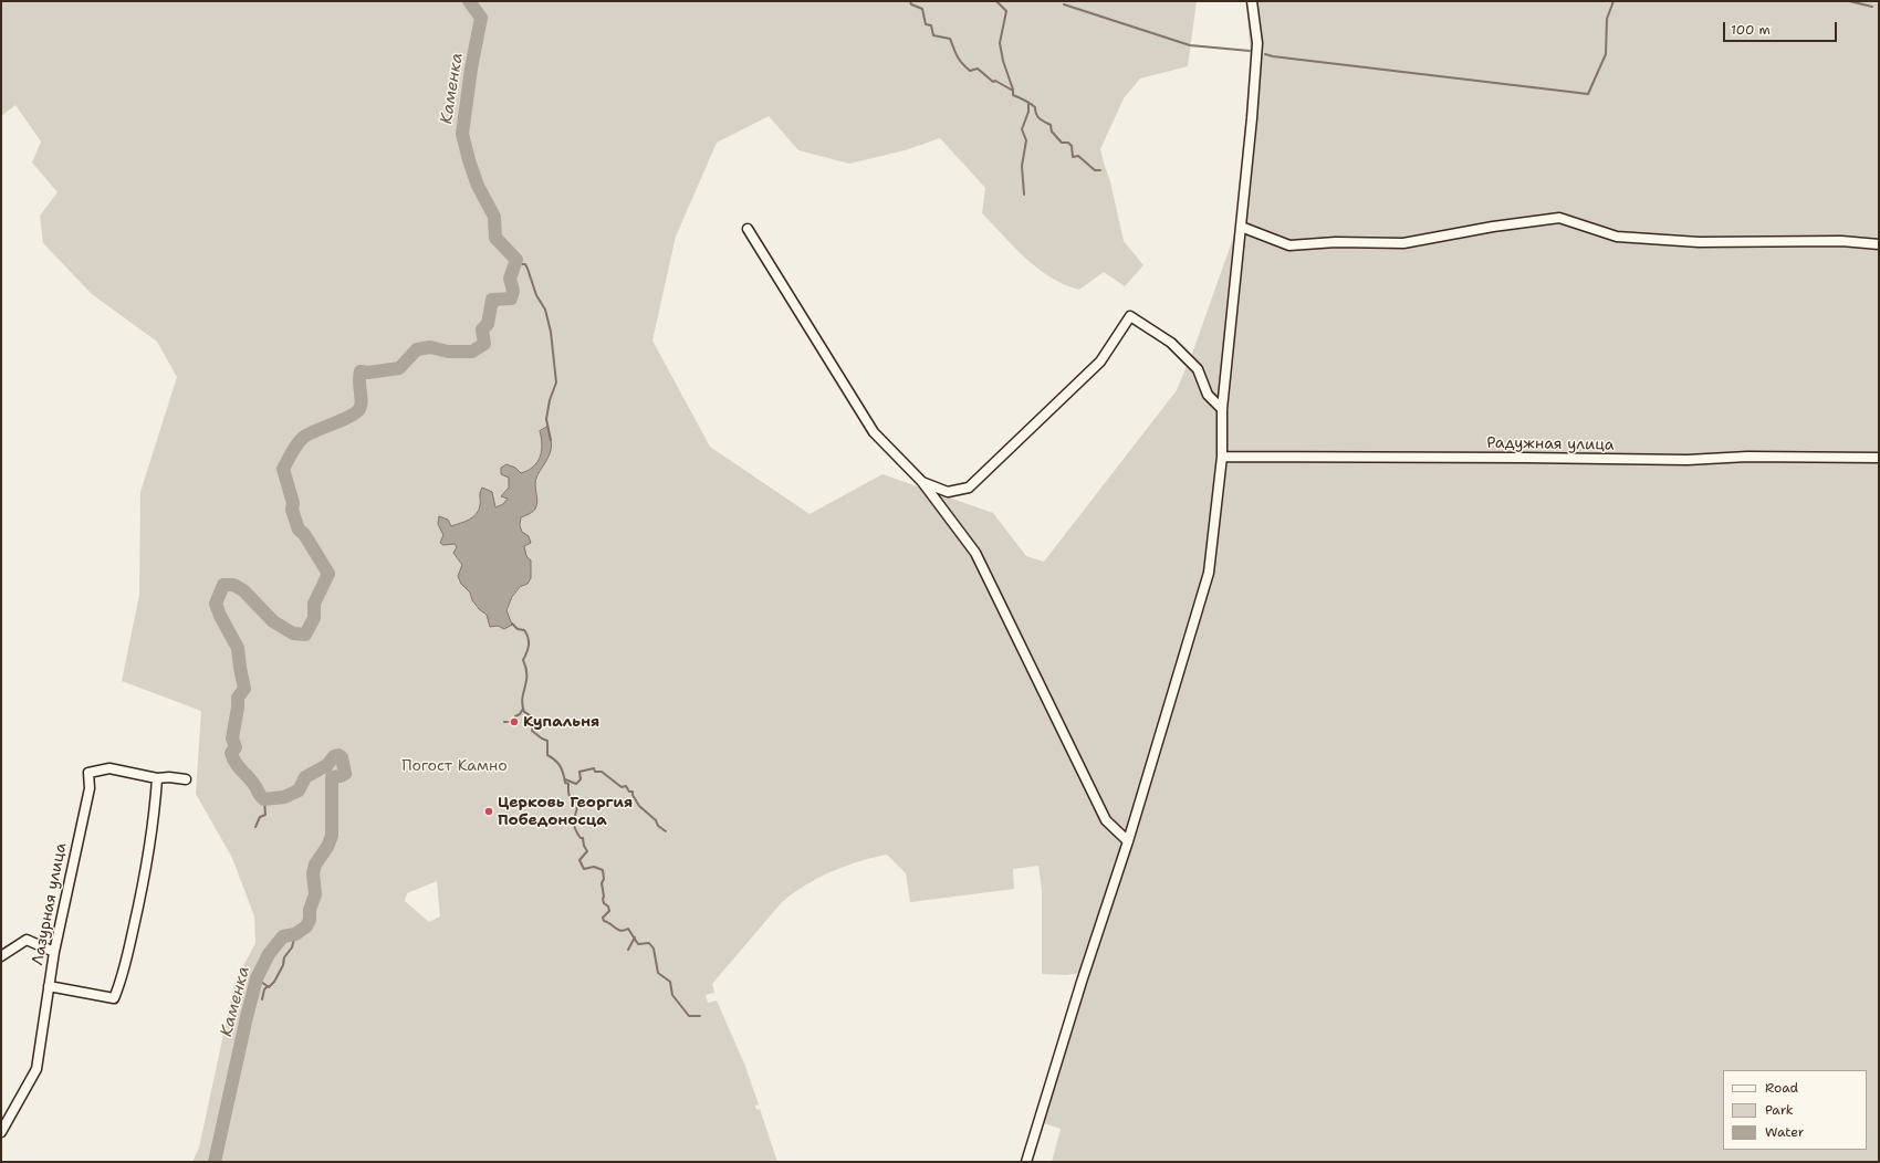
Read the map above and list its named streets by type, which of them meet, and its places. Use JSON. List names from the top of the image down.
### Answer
{
  "streets": {
    "street": ["Радужная улица", "Лазурная улица"]
  },
  "water": ["Каменка"],
  "parks": ["Погост Камно"],
  "places": ["Купальня", "Церковь Георгия Победоносца"],
  "legend": ["Road", "Park", "Water"],
  "scale_bar": "100 m"
}
